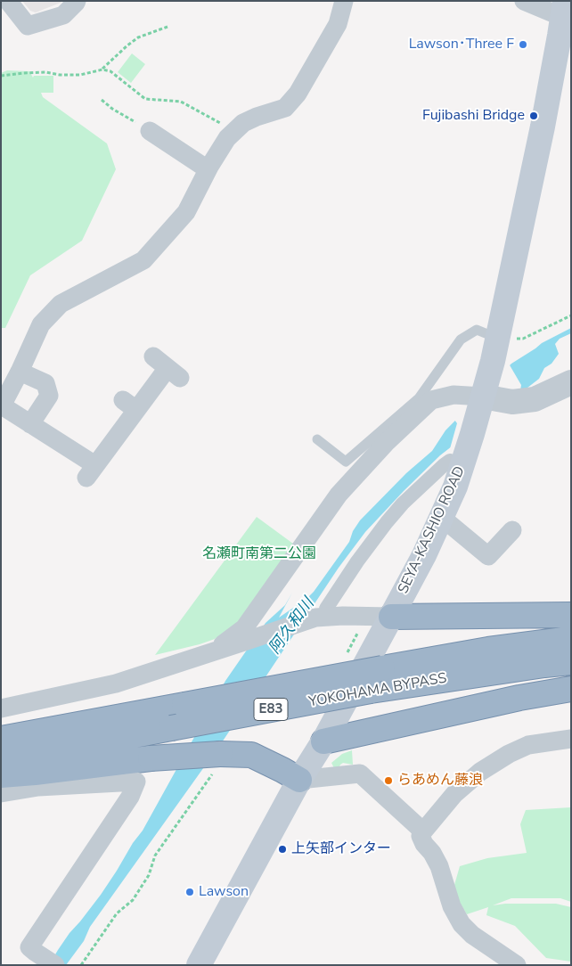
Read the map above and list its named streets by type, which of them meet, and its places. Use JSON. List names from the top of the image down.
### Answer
{
  "streets": {
    "highway": ["YOKOHAMA BYPASS", "E83"],
    "main road": ["SEYA-KASHIO ROAD"]
  },
  "water": ["阿久和川"],
  "parks": ["名瀬町南第二公園"],
  "places": [
    "Lawson･Three F",
    "Fujibashi Bridge",
    "らあめん藤浪",
    "上矢部インター",
    "Lawson"
  ]
}
